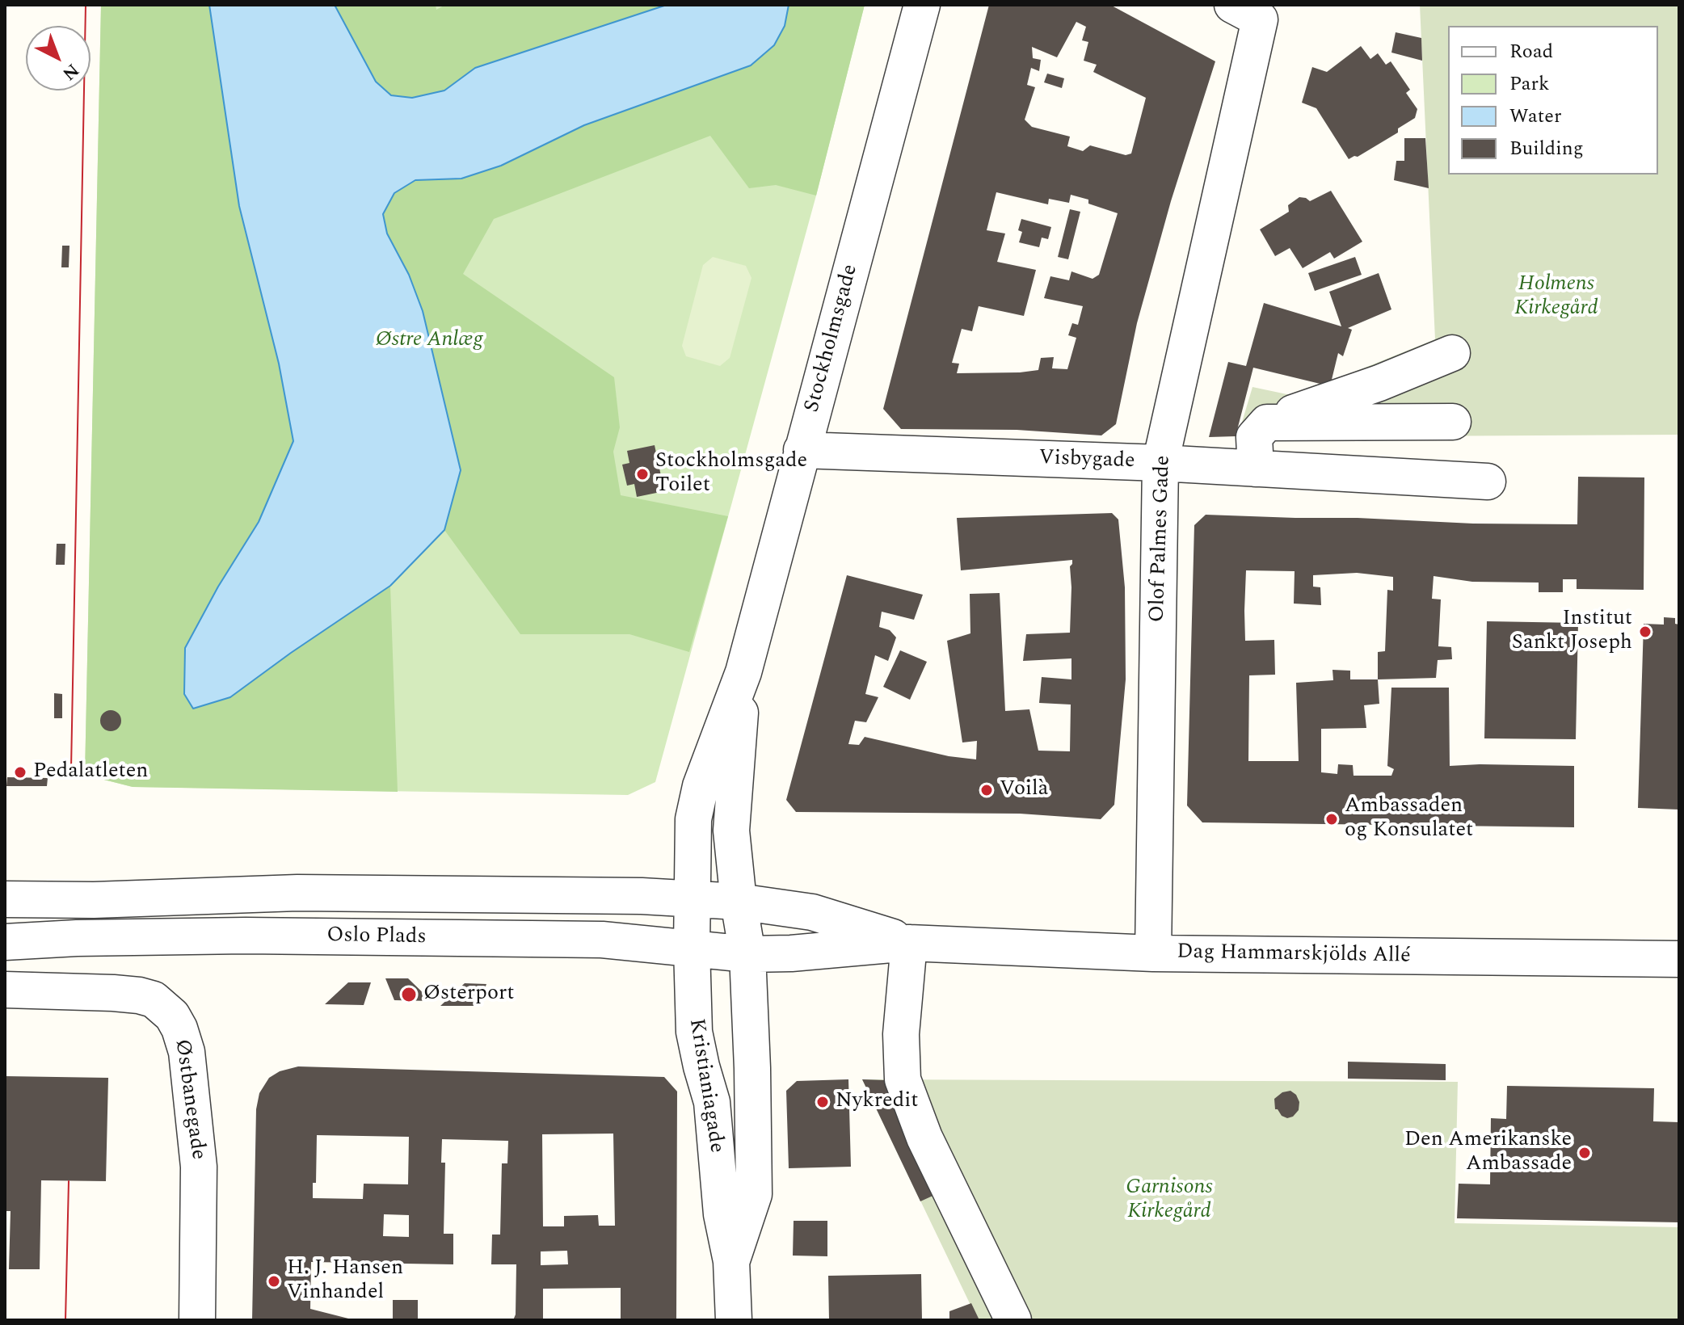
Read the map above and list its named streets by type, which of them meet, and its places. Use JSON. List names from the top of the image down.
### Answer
{
  "streets": {
    "street": [
      "Stockholmsgade",
      "Visbygade",
      "Olof Palmes Gade",
      "Oslo Plads",
      "Dag Hammarskjölds Allé",
      "Kristianiagade",
      "Østbanegade"
    ]
  },
  "crossings": [
    ["Stockholmsgade", "Visbygade"],
    ["Stockholmsgade", "Oslo Plads"],
    ["Stockholmsgade", "Dag Hammarskjölds Allé"],
    ["Stockholmsgade", "Kristianiagade"],
    ["Visbygade", "Olof Palmes Gade"],
    ["Olof Palmes Gade", "Dag Hammarskjölds Allé"],
    ["Oslo Plads", "Dag Hammarskjölds Allé"],
    ["Oslo Plads", "Kristianiagade"],
    ["Dag Hammarskjölds Allé", "Kristianiagade"]
  ],
  "parks": ["Holmens Kirkegård", "Østre Anlæg", "Garnisons Kirkegård"],
  "places": [
    "Stockholmsgade Toilet",
    "Institut Sankt Joseph",
    "Pedalatleten",
    "Voilà",
    "Ambassaden og Konsulatet",
    "Østerport",
    "Nykredit",
    "Den Amerikanske Ambassade",
    "H. J. Hansen Vinhandel"
  ],
  "legend": [
    "Road",
    "Park",
    "Water",
    "Building"
  ],
  "north": "bottom right"
}
